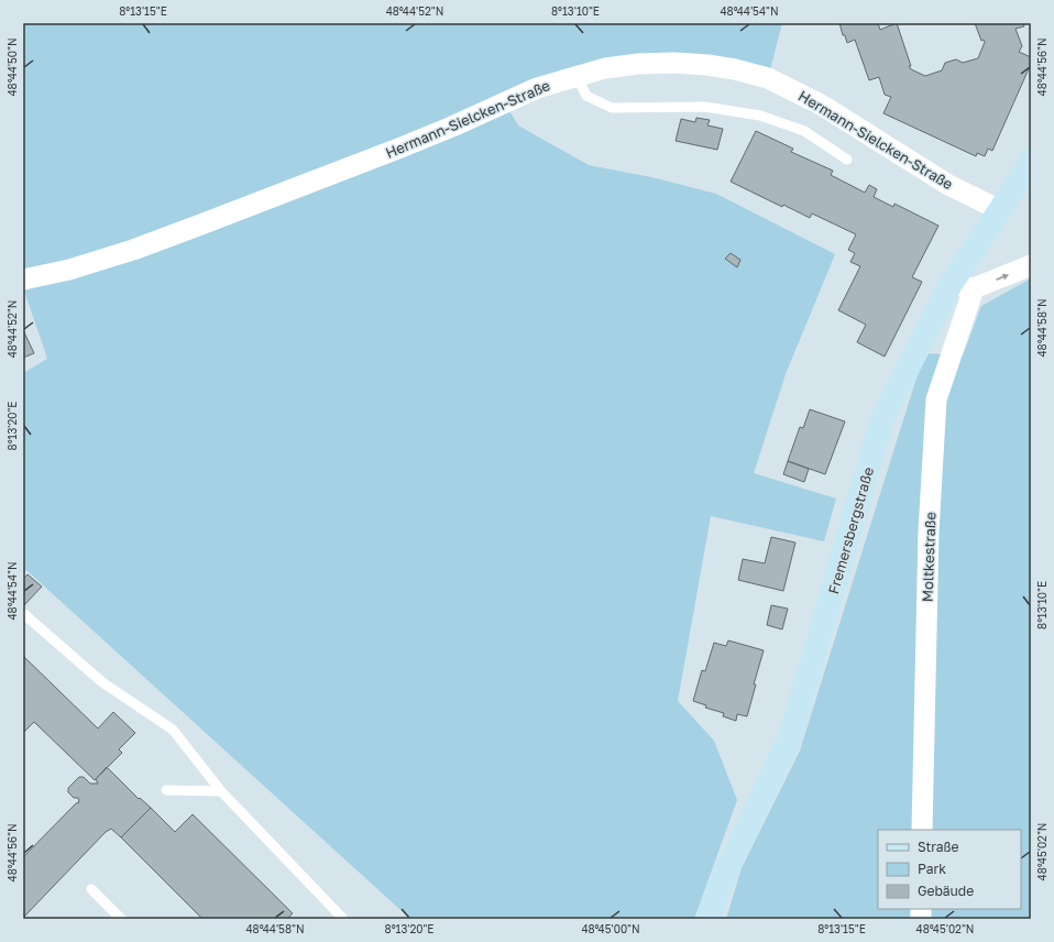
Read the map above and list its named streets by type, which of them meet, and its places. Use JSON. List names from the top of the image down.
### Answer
{
  "streets": {
    "main road": ["Fremersbergstraße"],
    "street": ["Hermann-Sielcken-Straße", "Moltkestraße"]
  },
  "crossings": [
    ["Hermann-Sielcken-Straße", "Fremersbergstraße"]
  ],
  "legend": ["Straße", "Park", "Gebäude"],
  "coordinates": [
    "8°13'15\"E",
    "48°44'52\"N",
    "8°13'10\"E",
    "48°44'54\"N",
    "48°44'56\"N",
    "48°44'50\"N",
    "48°44'58\"N",
    "8°13'20\"E",
    "48°45'02\"N",
    "48°45'00\"N"
  ]
}
